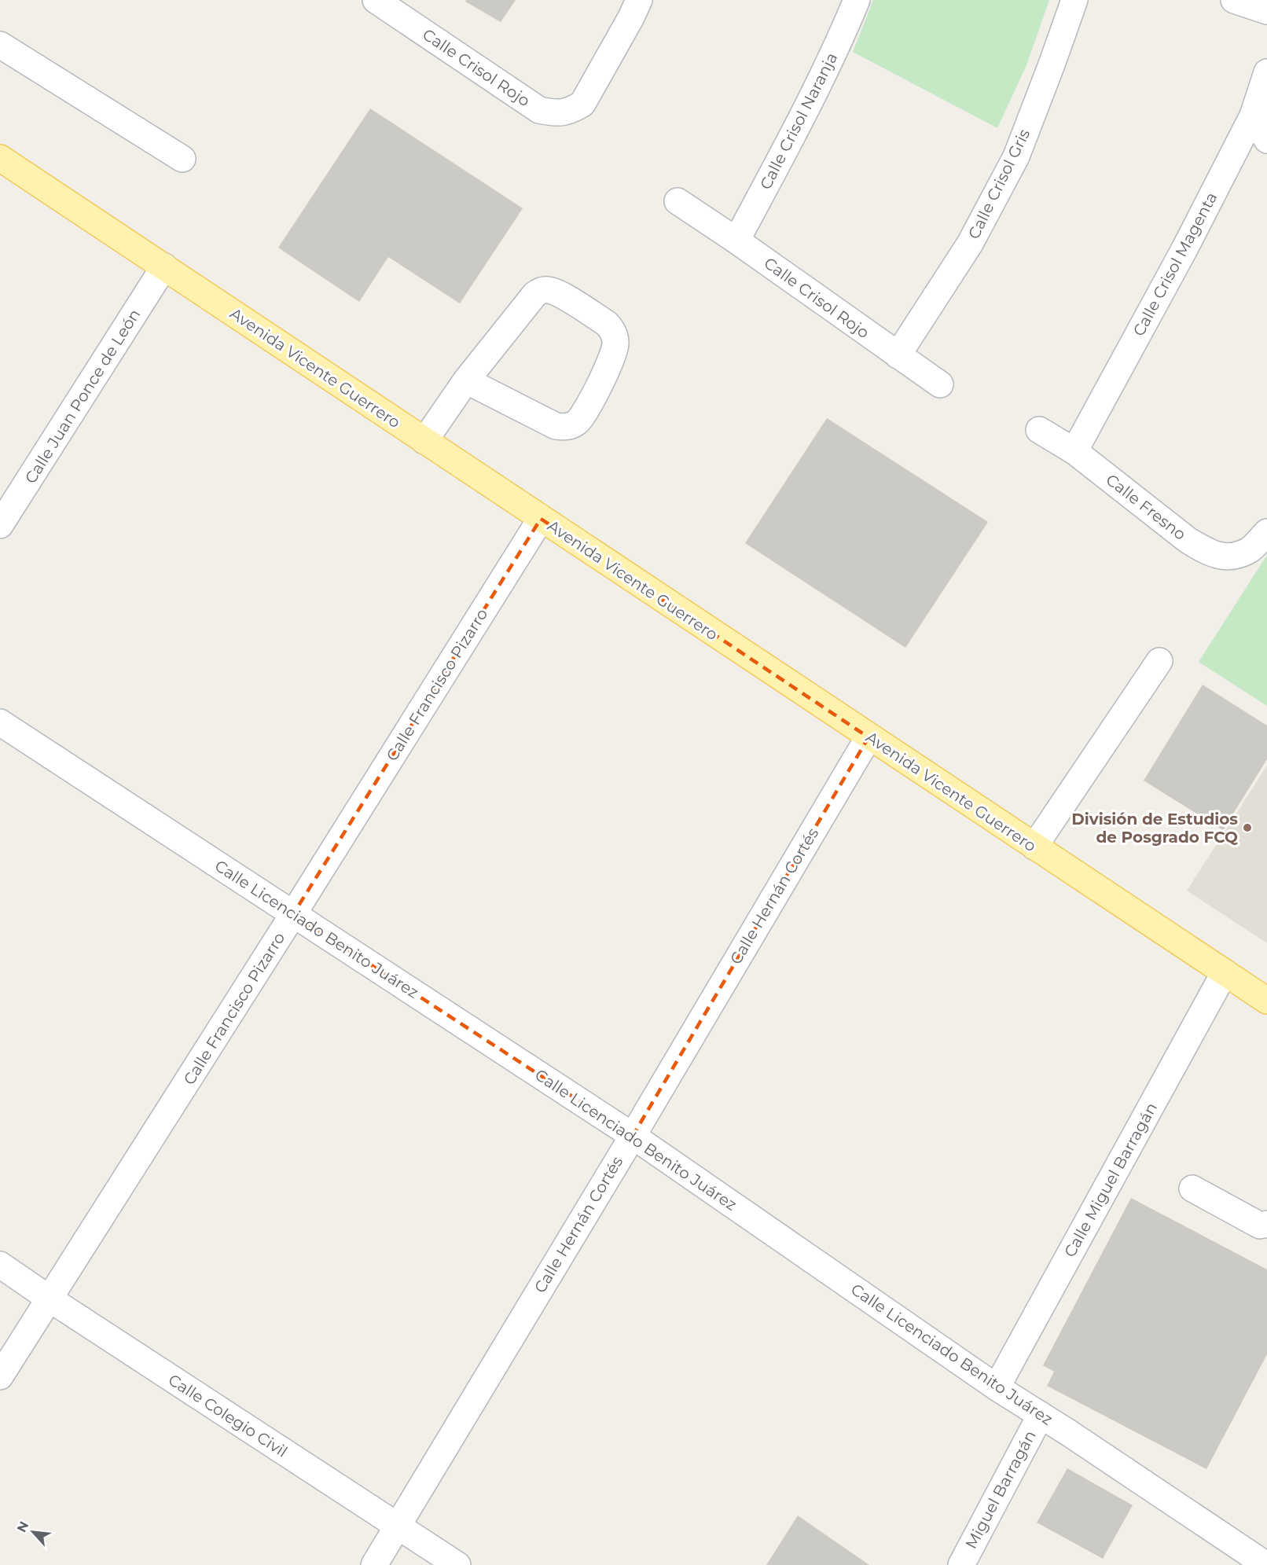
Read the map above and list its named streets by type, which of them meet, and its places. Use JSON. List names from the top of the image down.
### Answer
{
  "streets": {
    "main road": ["Avenida Vicente Guerrero"],
    "street": [
      "Calle Crisol Rojo",
      "Calle Crisol Naranja",
      "Calle Crisol Gris",
      "Calle Crisol Magenta",
      "Calle Juan Ponce de León",
      "Calle Fresno",
      "Calle Francisco Pizarro",
      "Calle Hernán Cortés",
      "Calle Licenciado Benito Juárez",
      "Calle Miguel Barragán",
      "Calle Colegio Civil",
      "Miguel Barragán"
    ]
  },
  "crossings": [
    ["Calle Crisol Rojo", "Calle Crisol Naranja"],
    ["Calle Crisol Rojo", "Calle Crisol Gris"],
    ["Calle Crisol Magenta", "Calle Fresno"],
    ["Avenida Vicente Guerrero", "Calle Juan Ponce de León"],
    ["Avenida Vicente Guerrero", "Calle Francisco Pizarro"],
    ["Avenida Vicente Guerrero", "Calle Hernán Cortés"],
    ["Avenida Vicente Guerrero", "Calle Miguel Barragán"],
    ["Calle Francisco Pizarro", "Calle Licenciado Benito Juárez"],
    ["Calle Francisco Pizarro", "Calle Colegio Civil"],
    ["Calle Hernán Cortés", "Calle Licenciado Benito Juárez"],
    ["Calle Hernán Cortés", "Calle Colegio Civil"],
    ["Calle Licenciado Benito Juárez", "Calle Miguel Barragán"],
    ["Calle Licenciado Benito Juárez", "Miguel Barragán"]
  ],
  "places": ["División de Estudios de Posgrado FCQ"],
  "north": "top left"
}
